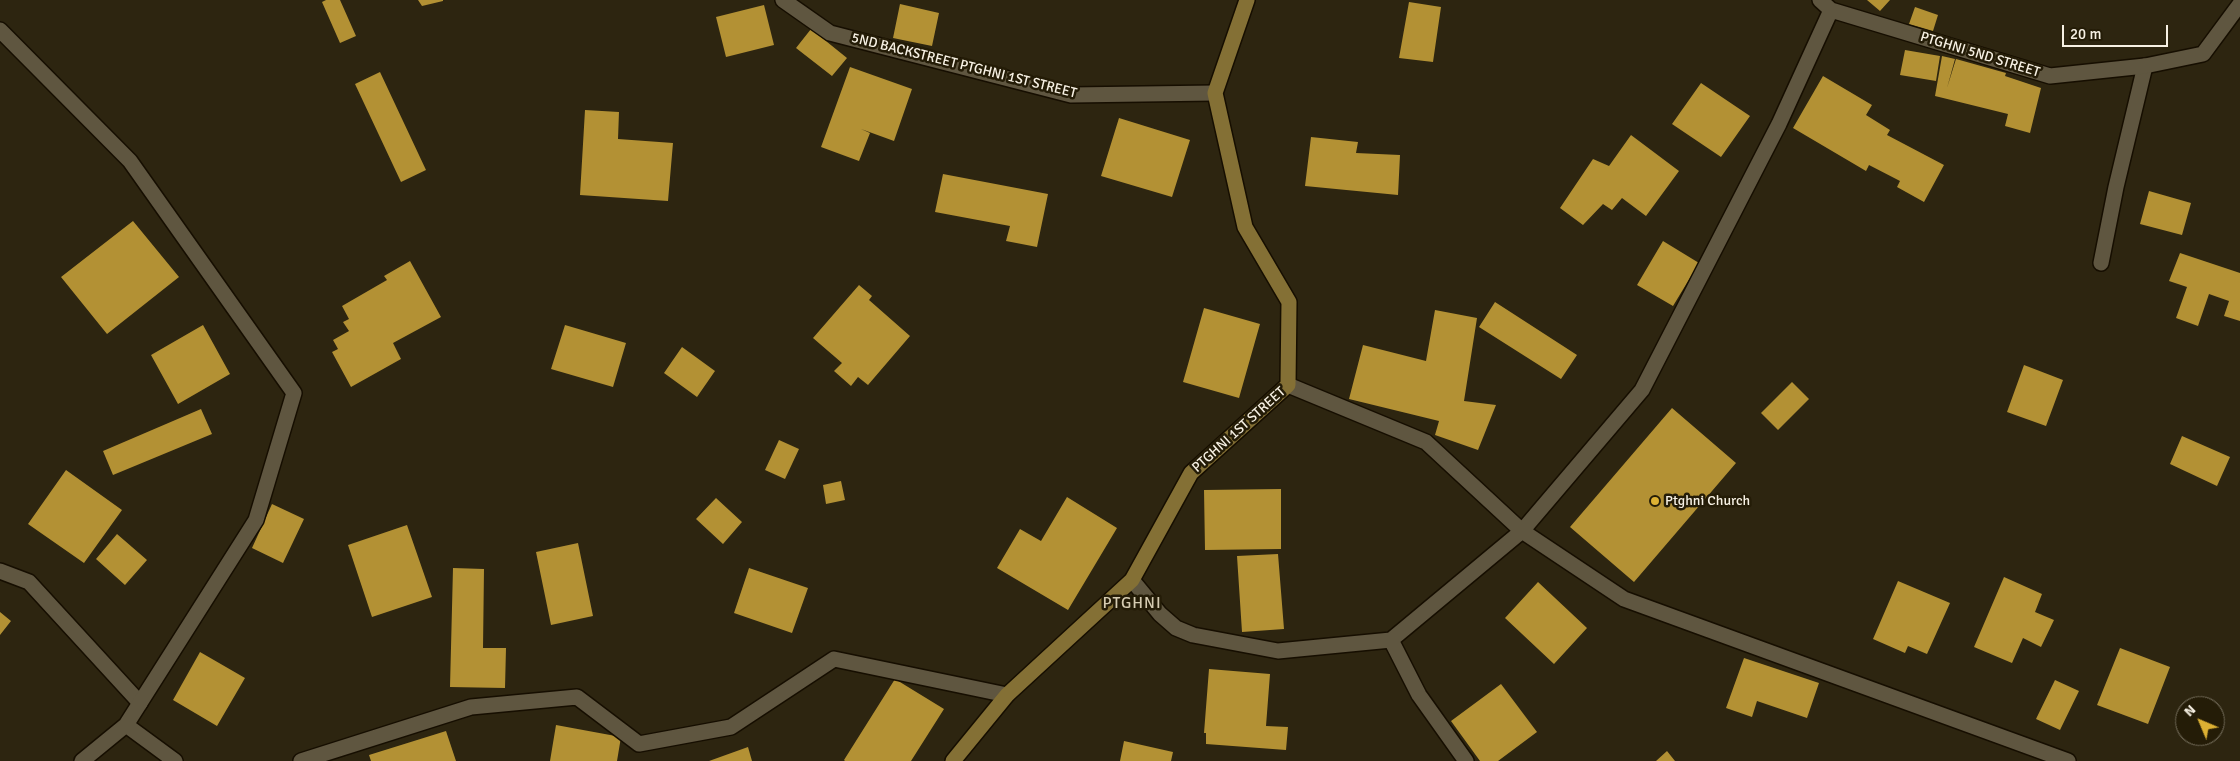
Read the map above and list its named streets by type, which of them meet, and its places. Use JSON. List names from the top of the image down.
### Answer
{
  "streets": {
    "street": ["PTGHNI 5ND STREET", "5ND BACKSTREET PTGHNI 1ST STREET", "PTGHNI 1ST STREET"]
  },
  "crossings": [
    ["5ND BACKSTREET PTGHNI 1ST STREET", "PTGHNI 1ST STREET"]
  ],
  "districts": ["PTGHNI"],
  "places": ["Ptghni Church"],
  "scale_bar": "20 m",
  "north": "top left"
}
